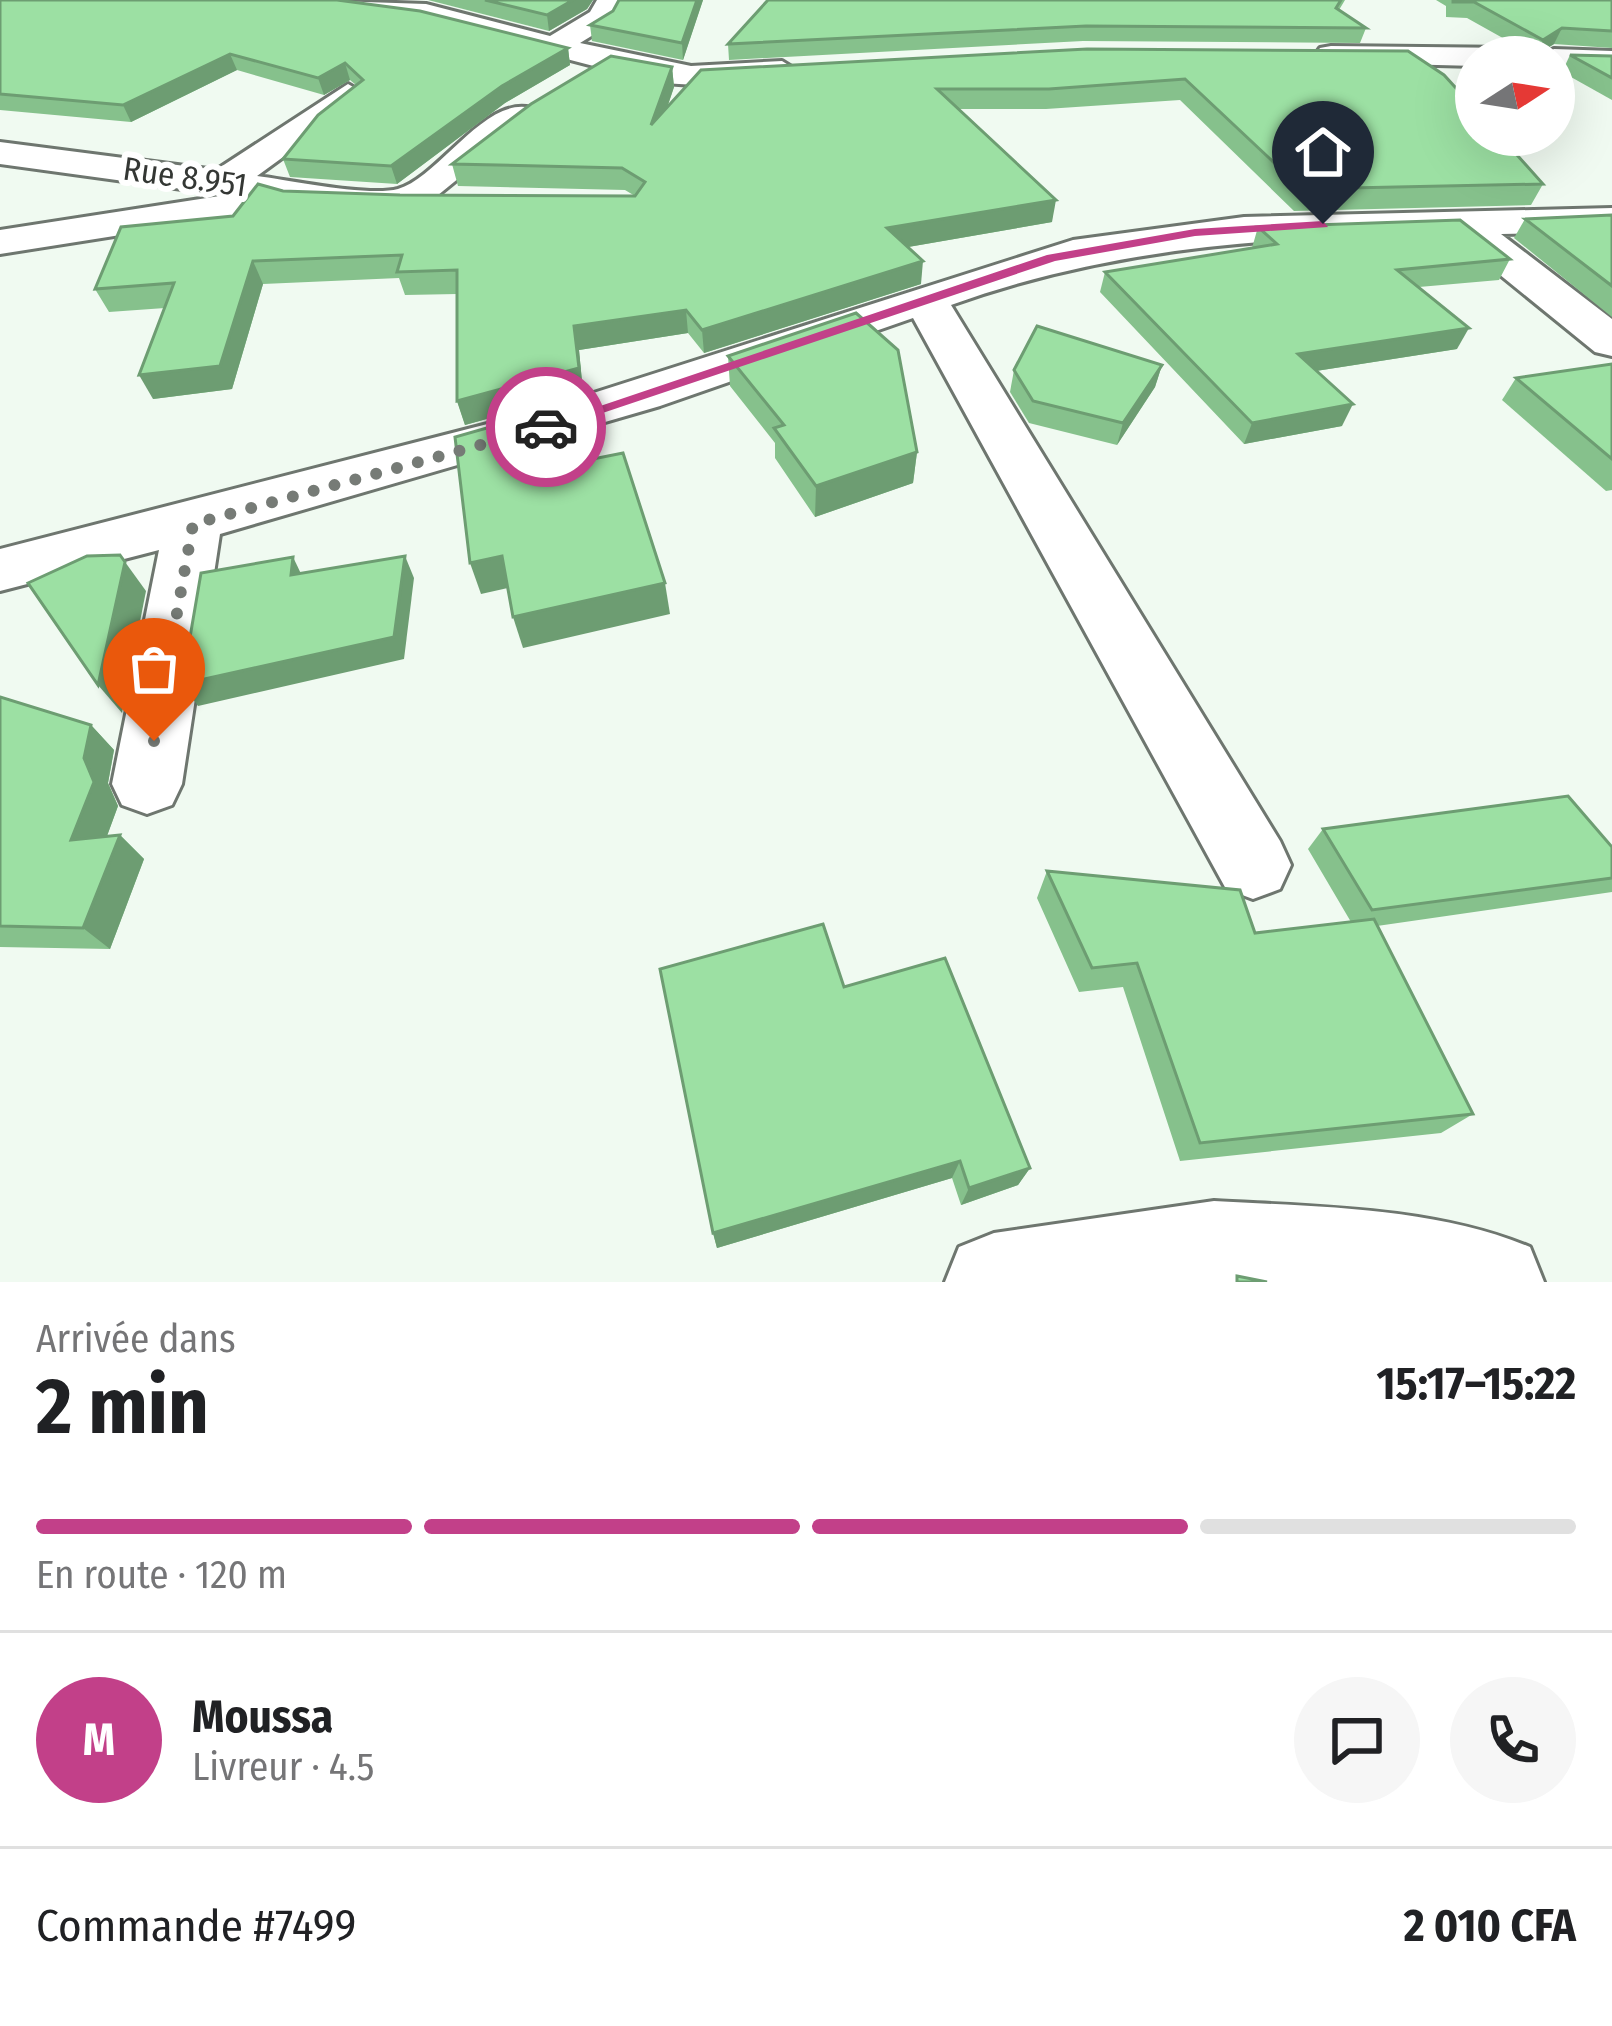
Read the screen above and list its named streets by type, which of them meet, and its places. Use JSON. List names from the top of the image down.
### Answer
{
  "streets": {
    "street": ["Rue 8.951"]
  },
  "north": "right",
  "page": {
    "heading": ["2 min", "Arrivée dans", "15:17–15:22"],
    "panel": [
      "Moussa",
      "Livreur · 4.5",
      "Commande #7499",
      "2 010 CFA"
    ],
    "bar": "En route · 120 m",
    "round": "M"
  }
}
